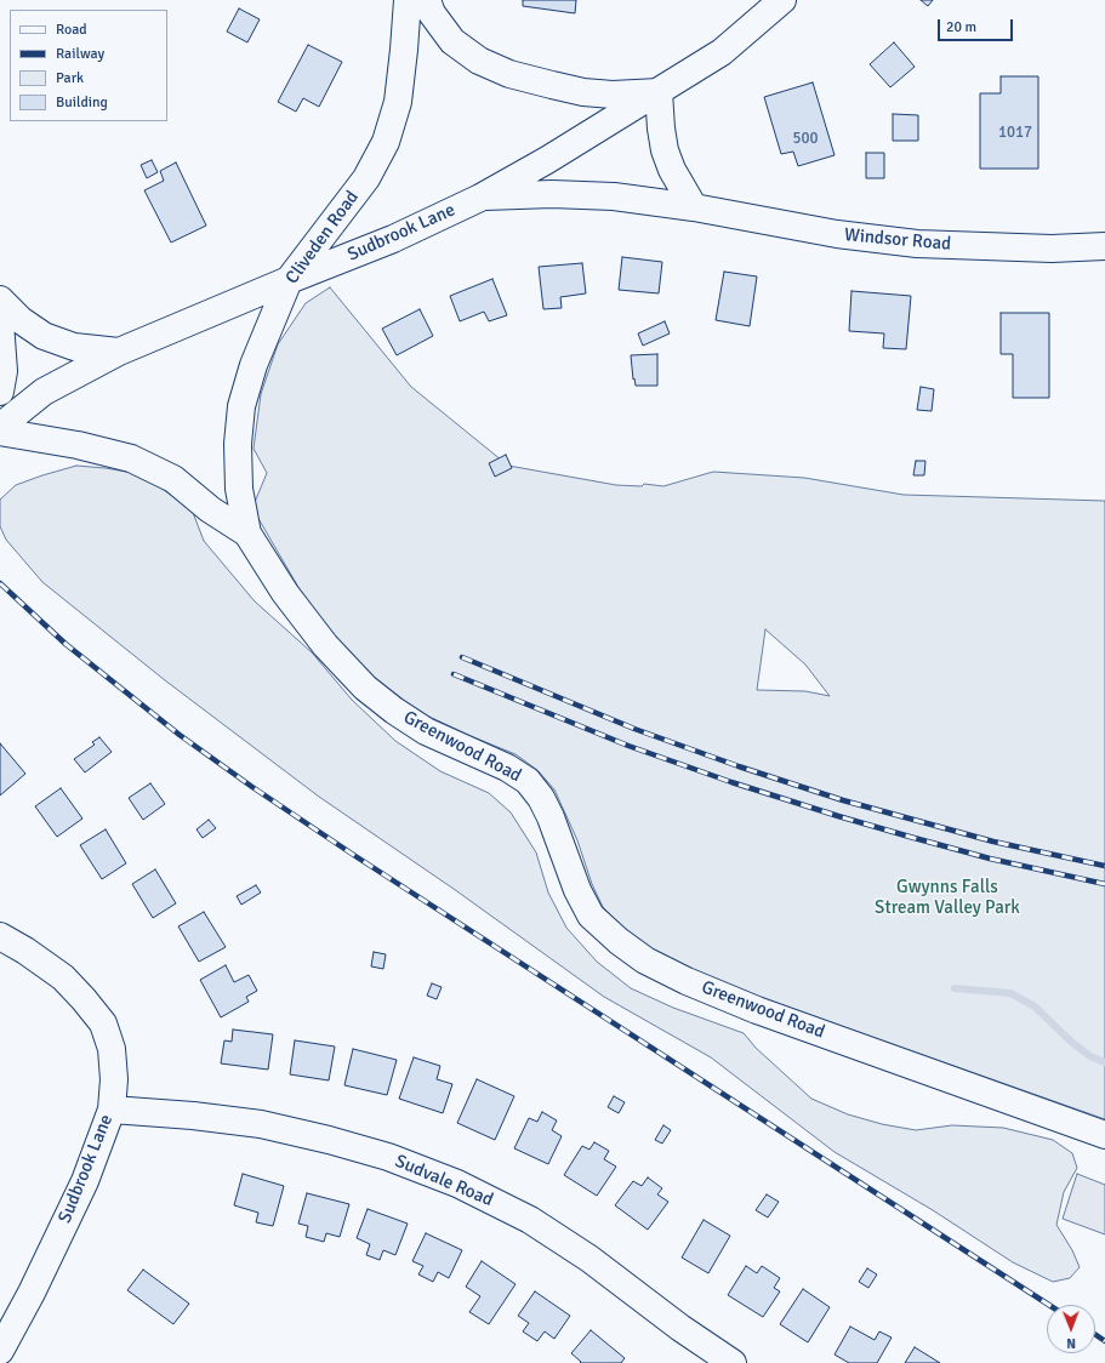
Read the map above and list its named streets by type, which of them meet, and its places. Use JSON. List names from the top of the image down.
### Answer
{
  "streets": {
    "street": [
      "Sudbrook Lane",
      "Cliveden Road",
      "Windsor Road",
      "Greenwood Road",
      "Sudvale Road"
    ]
  },
  "crossings": [
    ["Sudbrook Lane", "Cliveden Road"],
    ["Sudbrook Lane", "Windsor Road"],
    ["Sudbrook Lane", "Sudvale Road"],
    ["Cliveden Road", "Greenwood Road"]
  ],
  "parks": ["Gwynns Falls Stream Valley Park"],
  "house_numbers": ["1017", "500"],
  "legend": [
    "Road",
    "Railway",
    "Park",
    "Building"
  ],
  "scale_bar": "20 m",
  "north": "bottom"
}
